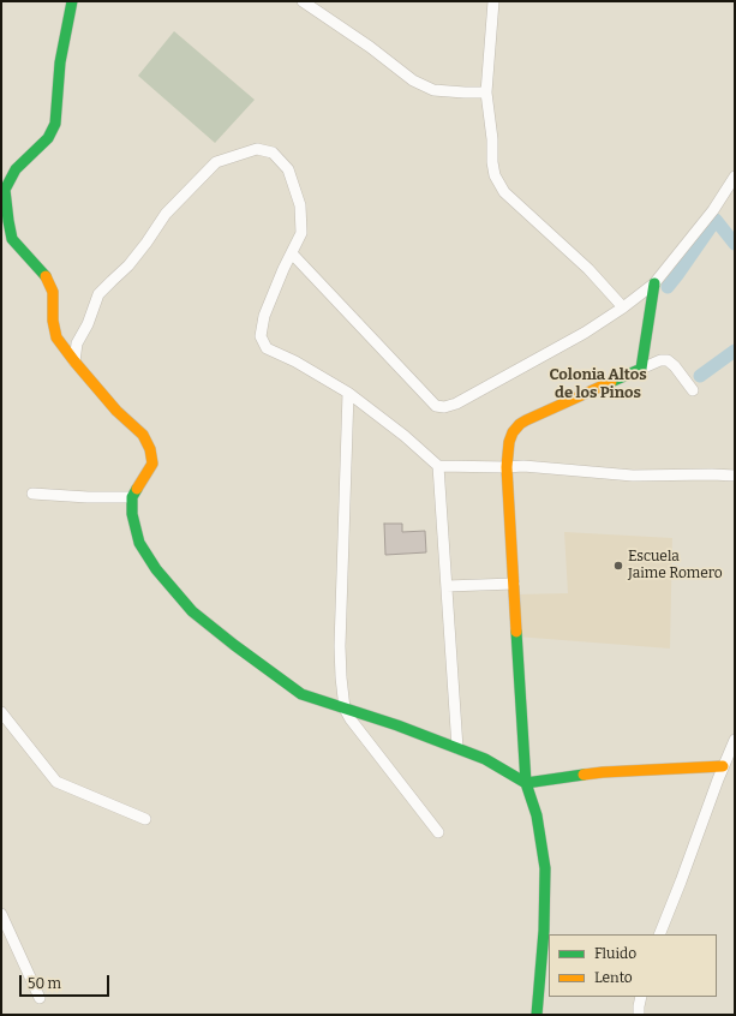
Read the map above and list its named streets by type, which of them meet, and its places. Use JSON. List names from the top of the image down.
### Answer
{
  "districts": ["Colonia Altos de los Pinos"],
  "places": ["Escuela Jaime Romero"],
  "legend": ["Fluido", "Lento"],
  "scale_bar": "50 m"
}
